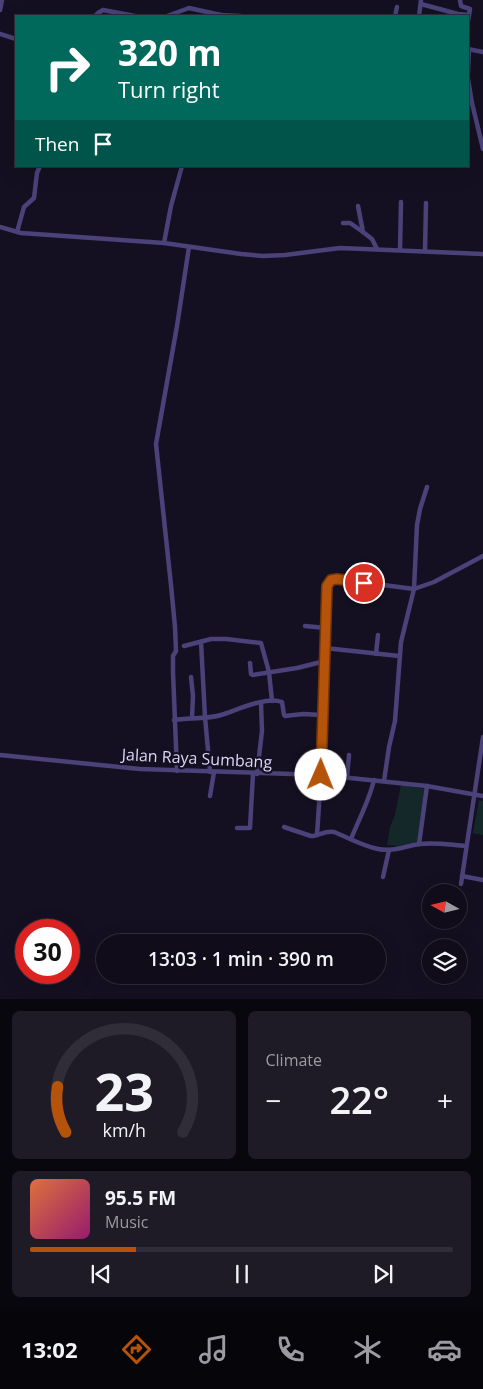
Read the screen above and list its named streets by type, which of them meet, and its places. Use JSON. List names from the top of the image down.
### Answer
{
  "streets": {
    "street": ["Jalan Raya Sumbang"]
  },
  "north": "left",
  "page": {
    "turn": ["320 m", "Turn right"],
    "then": "Then",
    "limit": "30",
    "trip": "13:03 · 1 min · 390 m",
    "tile": "Climate",
    "heat": ["−", "22°", "+"],
    "song": ["95.5 FM", "Music"],
    "tabs": "13:02",
    "gauge": ["23", "km/h"]
  }
}
